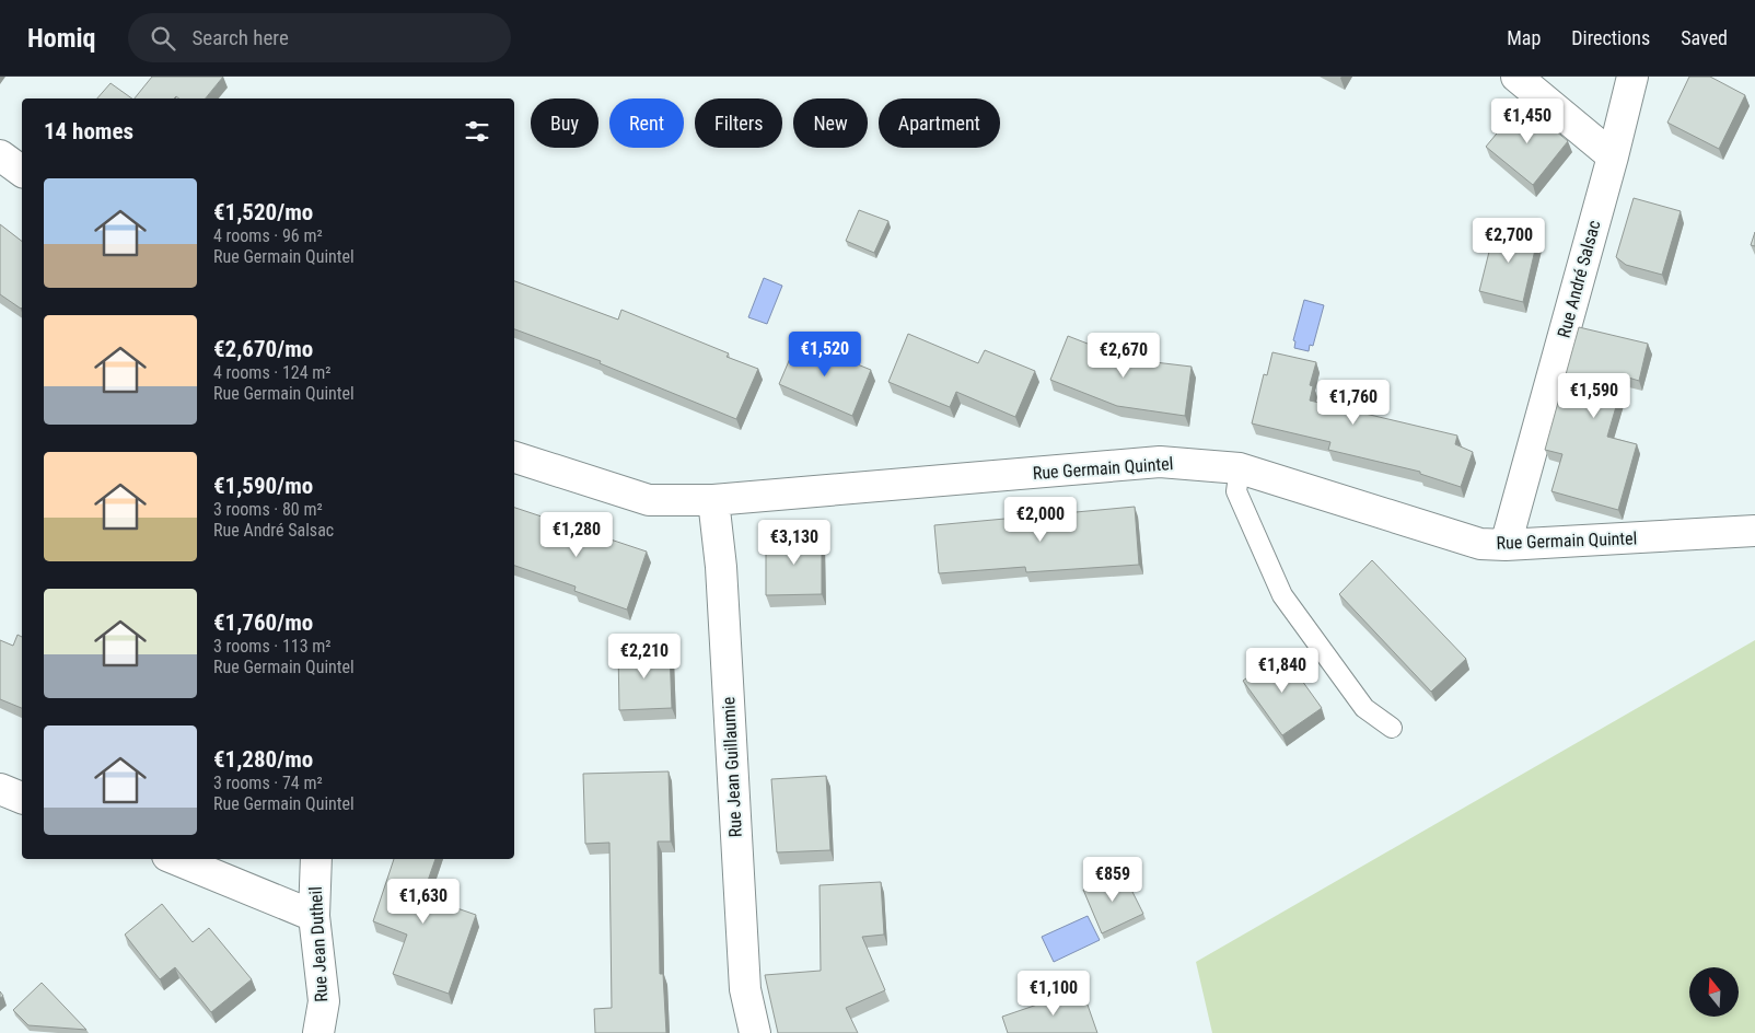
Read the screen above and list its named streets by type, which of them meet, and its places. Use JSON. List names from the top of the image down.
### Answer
{
  "streets": {
    "street": [
      "Rue André Salsac",
      "Rue Germain Quintel",
      "Rue Jean Guillaumie",
      "Rue Jean Dutheil"
    ]
  },
  "crossings": [
    ["Rue André Salsac", "Rue Germain Quintel"],
    ["Rue Germain Quintel", "Rue Jean Guillaumie"]
  ],
  "north": "top",
  "page": {
    "header": "Homiq",
    "search": "Search here",
    "nav": ["Map", "Directions", "Saved"],
    "price": [
      "€1,450",
      "€2,700",
      "€1,520",
      "€2,670",
      "€1,590",
      "€1,760",
      "€2,000",
      "€1,280",
      "€3,130",
      "€2,210",
      "€1,840",
      "€859",
      "€1,630",
      "€1,100"
    ],
    "chip": [
      "Buy",
      "Rent",
      "Filters",
      "New",
      "Apartment"
    ],
    "heading": "14 homes",
    "list": [
      {
        "name": "€1,520/mo",
        "note": "4 rooms · 96 m² · Rue Germain Quintel"
      },
      {
        "name": "€2,670/mo",
        "note": "4 rooms · 124 m² · Rue Germain Quintel"
      },
      {
        "name": "€1,590/mo",
        "note": "3 rooms · 80 m² · Rue André Salsac"
      },
      {
        "name": "€1,760/mo",
        "note": "3 rooms · 113 m² · Rue Germain Quintel"
      },
      {
        "name": "€1,280/mo",
        "note": "3 rooms · 74 m² · Rue Germain Quintel"
      }
    ]
  }
}
